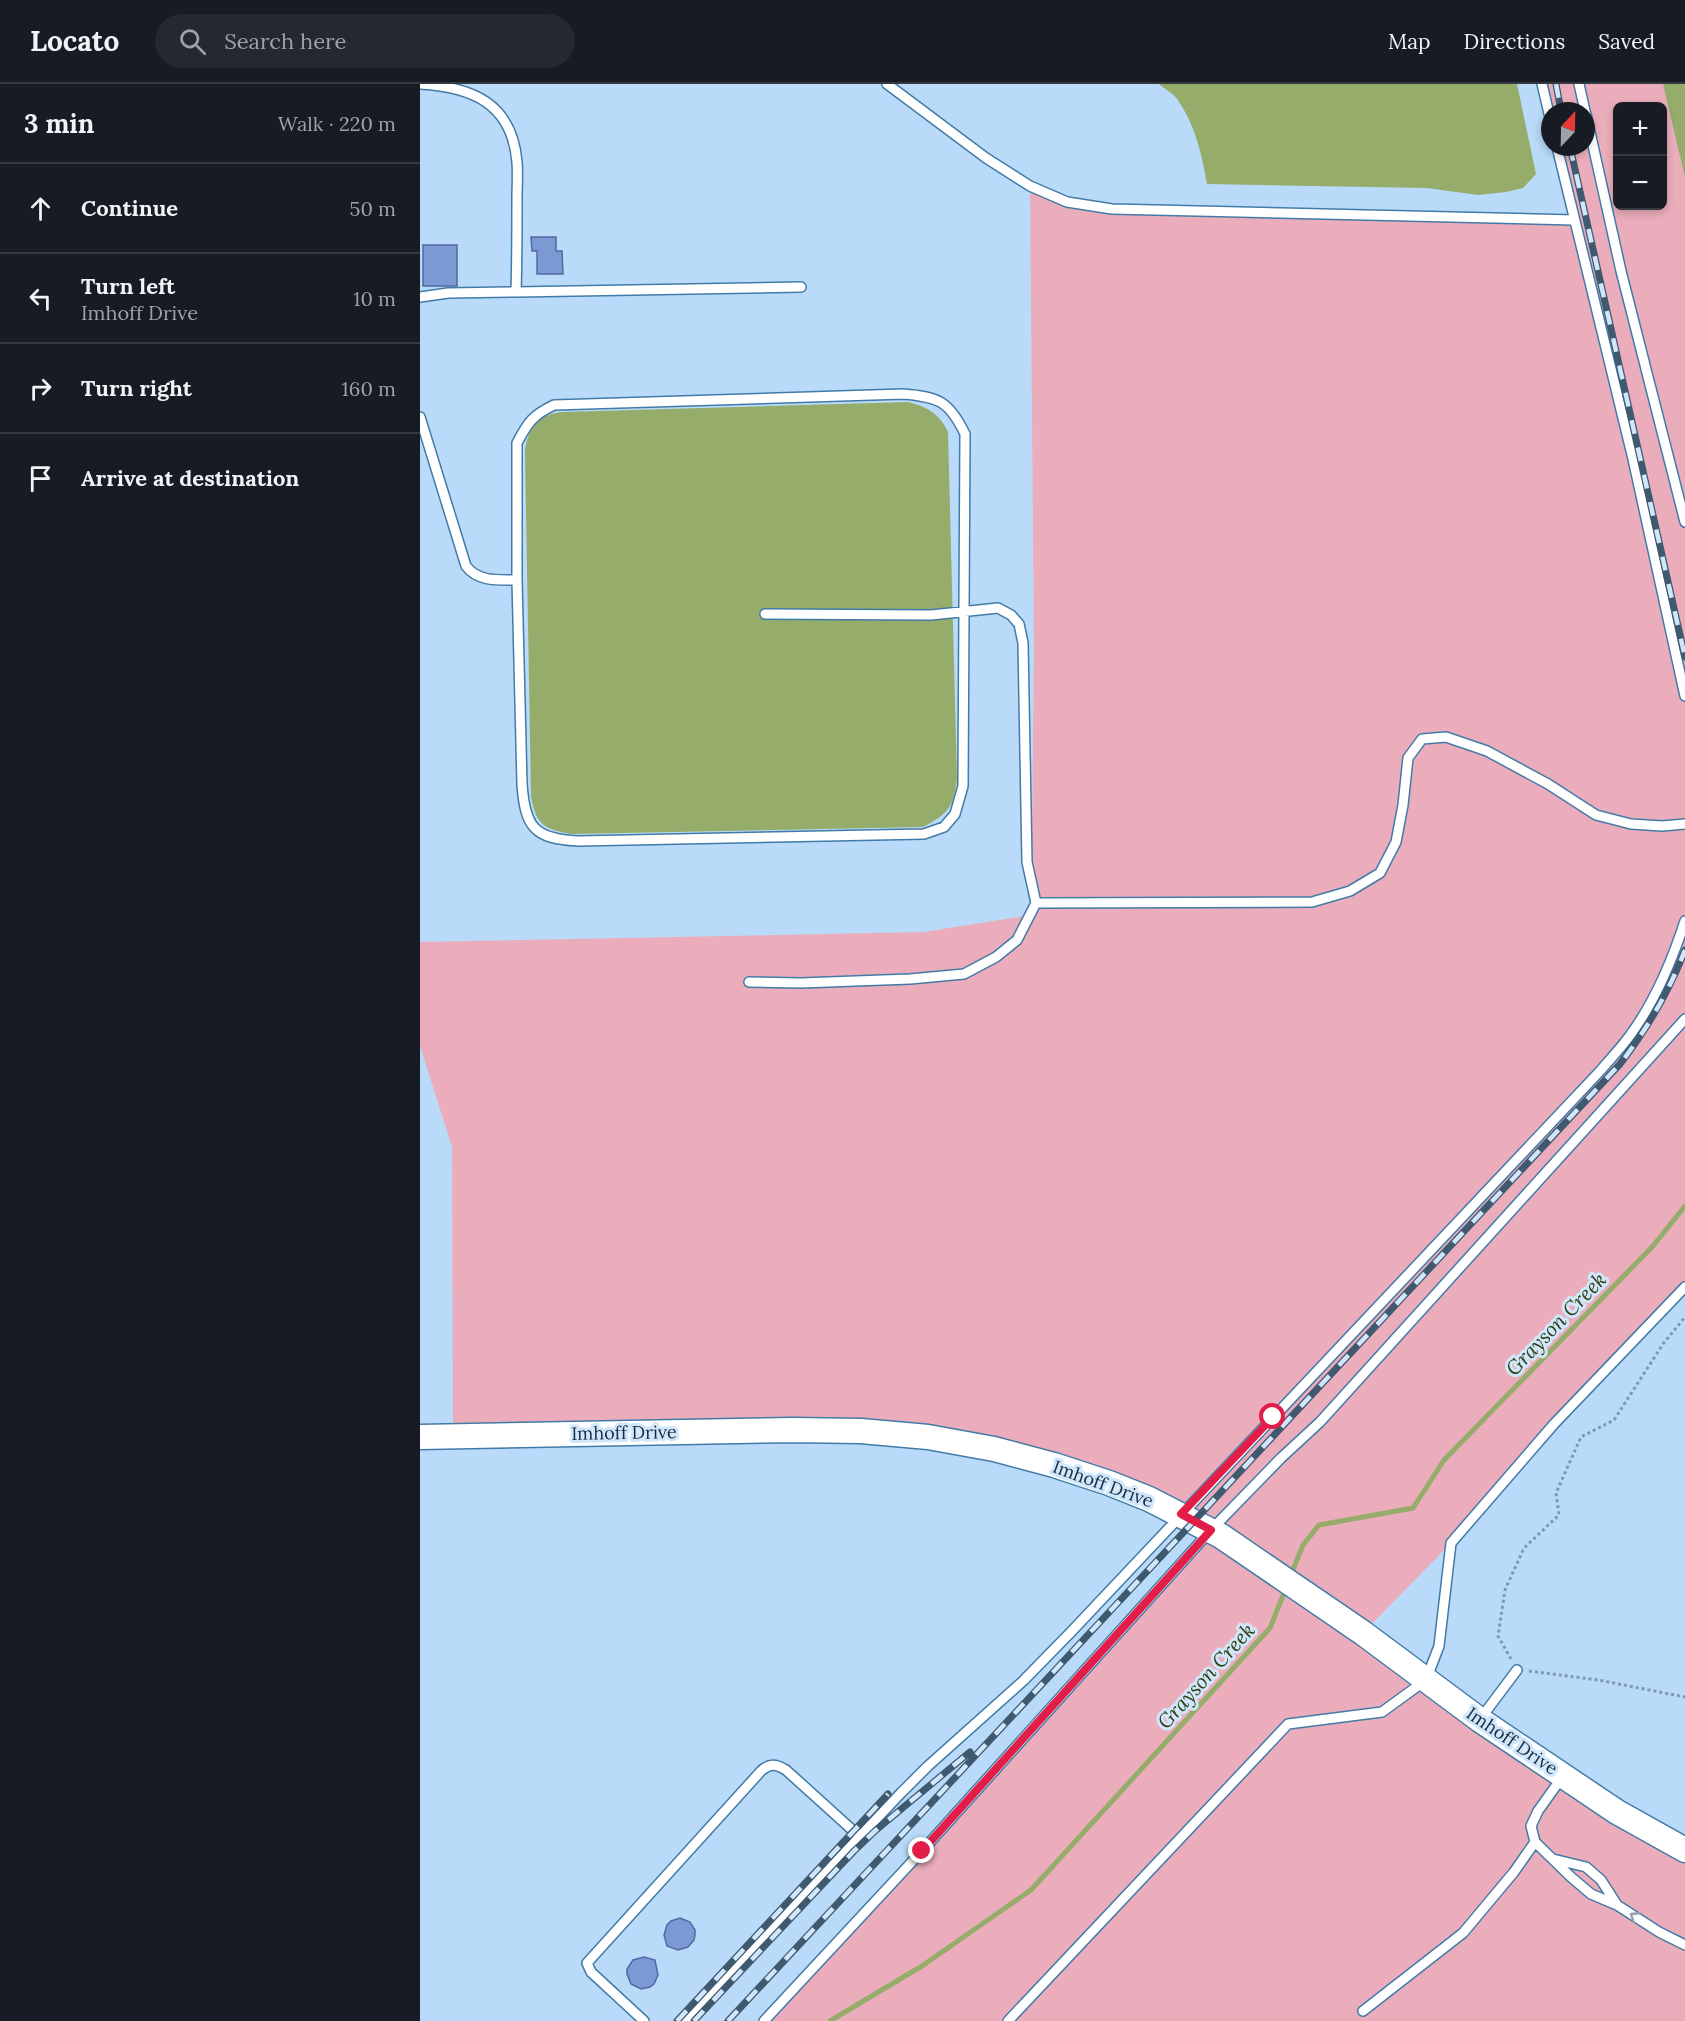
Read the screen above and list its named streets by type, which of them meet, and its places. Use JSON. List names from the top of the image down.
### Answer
{
  "streets": {
    "street": ["Imhoff Drive"]
  },
  "water": ["Grayson Creek"],
  "north": "top",
  "page": {
    "header": "Locato",
    "search": "Search here",
    "nav": ["Map", "Directions", "Saved"],
    "heading": ["3 min", "Walk · 220 m"],
    "map_buttons": ["+", "−"],
    "list": [
      ["Continue", "50 m"],
      ["Turn left", "Imhoff Drive", "10 m"],
      ["Turn right", "160 m"],
      "Arrive at destination"
    ]
  }
}
